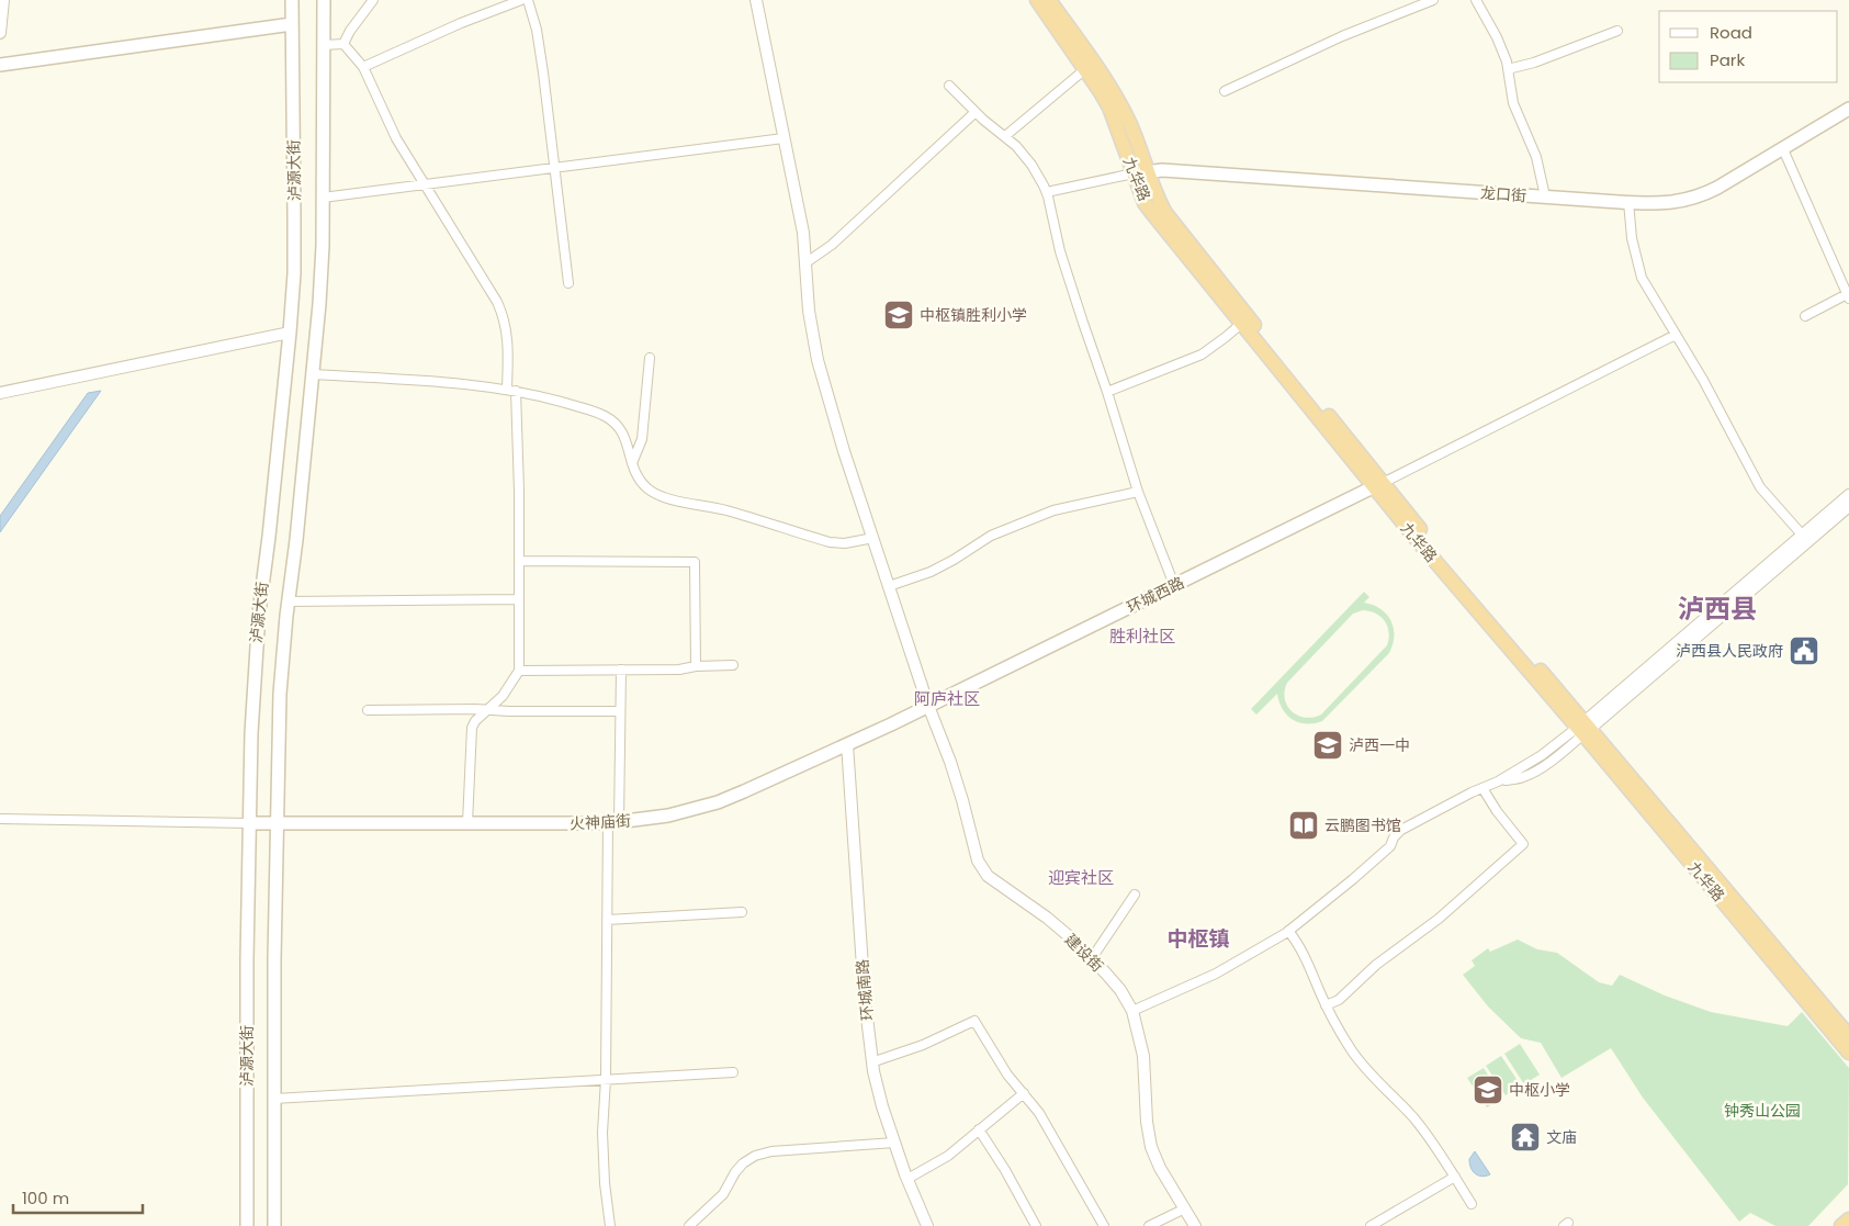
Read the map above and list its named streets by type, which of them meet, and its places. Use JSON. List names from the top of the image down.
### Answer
{
  "streets": {
    "highway": ["九华路"],
    "main road": [
      "泸源大街",
      "龙口街",
      "环城西路",
      "火神庙街"
    ],
    "street": ["建设街", "环城南路"]
  },
  "crossings": [
    ["泸源大街", "火神庙街"],
    ["九华路", "龙口街"],
    ["九华路", "环城西路"],
    ["环城西路", "火神庙街"],
    ["环城西路", "建设街"],
    ["火神庙街", "建设街"],
    ["火神庙街", "环城南路"]
  ],
  "districts": [
    "泸西县",
    "胜利社区",
    "阿庐社区",
    "迎宾社区",
    "中枢镇"
  ],
  "parks": ["钟秀山公园"],
  "places": {
    "school or university": ["中枢镇胜利小学", "泸西一中", "中枢小学"],
    "public building": ["泸西县人民政府"],
    "library": ["云鹏图书馆"],
    "temple": ["文庙"]
  },
  "legend": ["Road", "Park"],
  "scale_bar": "100 m"
}
